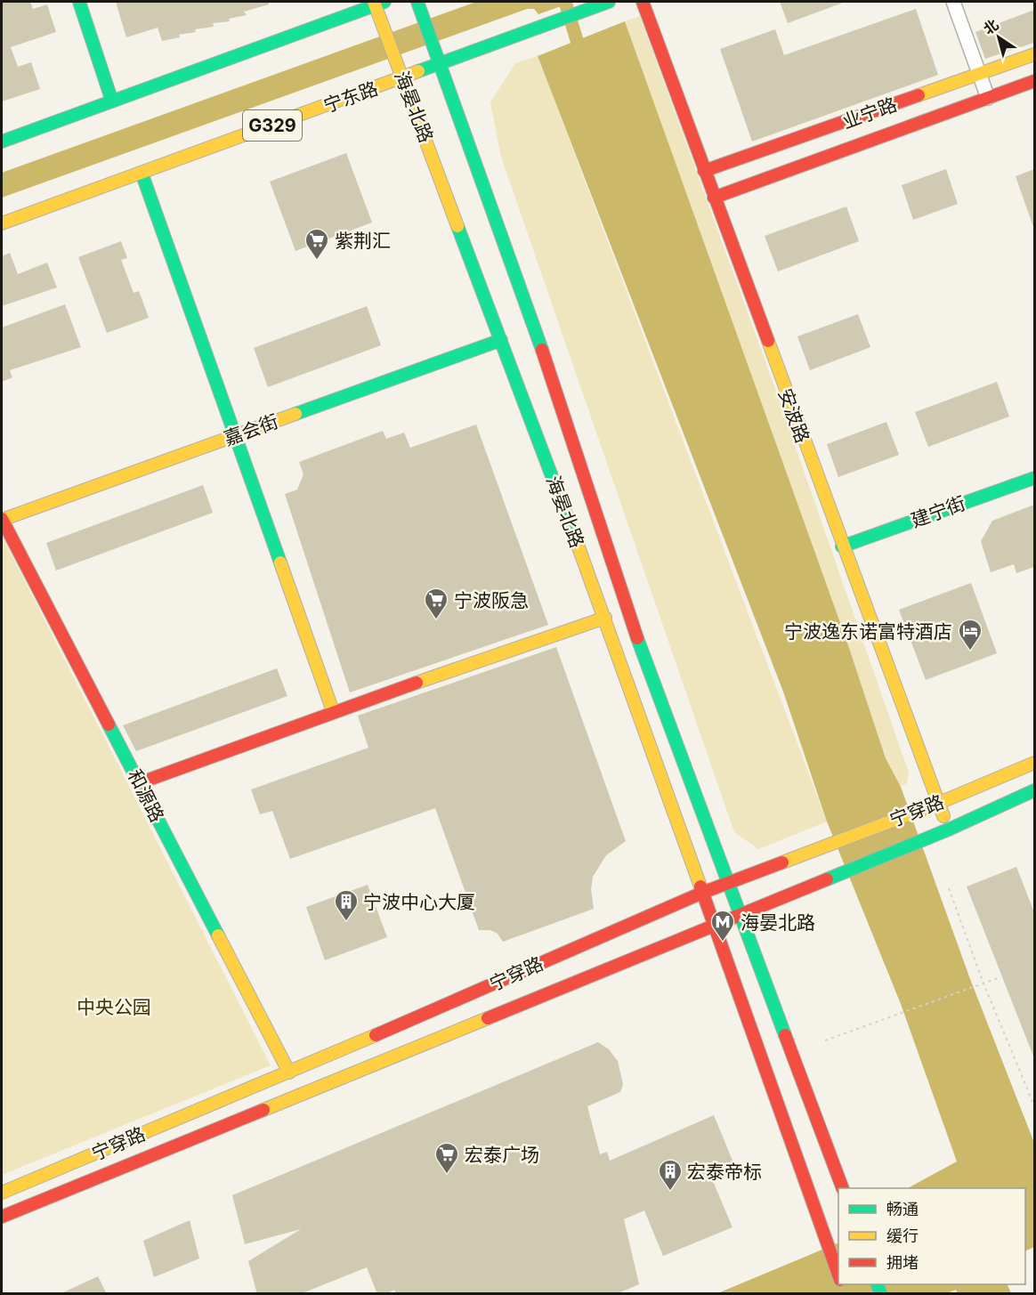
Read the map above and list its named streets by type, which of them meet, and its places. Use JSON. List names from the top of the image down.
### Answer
{
  "streets": {
    "main road": [
      "宁东路",
      "海晏北路",
      "业宁路",
      "G329",
      "安波路",
      "嘉会街",
      "建宁街",
      "和源路",
      "宁穿路"
    ]
  },
  "crossings": [
    ["宁东路", "海晏北路"],
    ["海晏北路", "嘉会街"],
    ["海晏北路", "宁穿路"],
    ["业宁路", "安波路"],
    ["安波路", "建宁街"],
    ["安波路", "宁穿路"],
    ["嘉会街", "和源路"],
    ["和源路", "宁穿路"]
  ],
  "parks": ["中央公园"],
  "places": {
    "supermarket": ["紫荆汇", "宁波阪急", "宏泰广场"],
    "hotel": ["宁波逸东诺富特酒店"],
    "building": ["宁波中心大厦", "宏泰帝标"],
    "metro station": ["海晏北路"]
  },
  "legend": ["畅通", "缓行", "拥堵"],
  "north": "top left"
}
